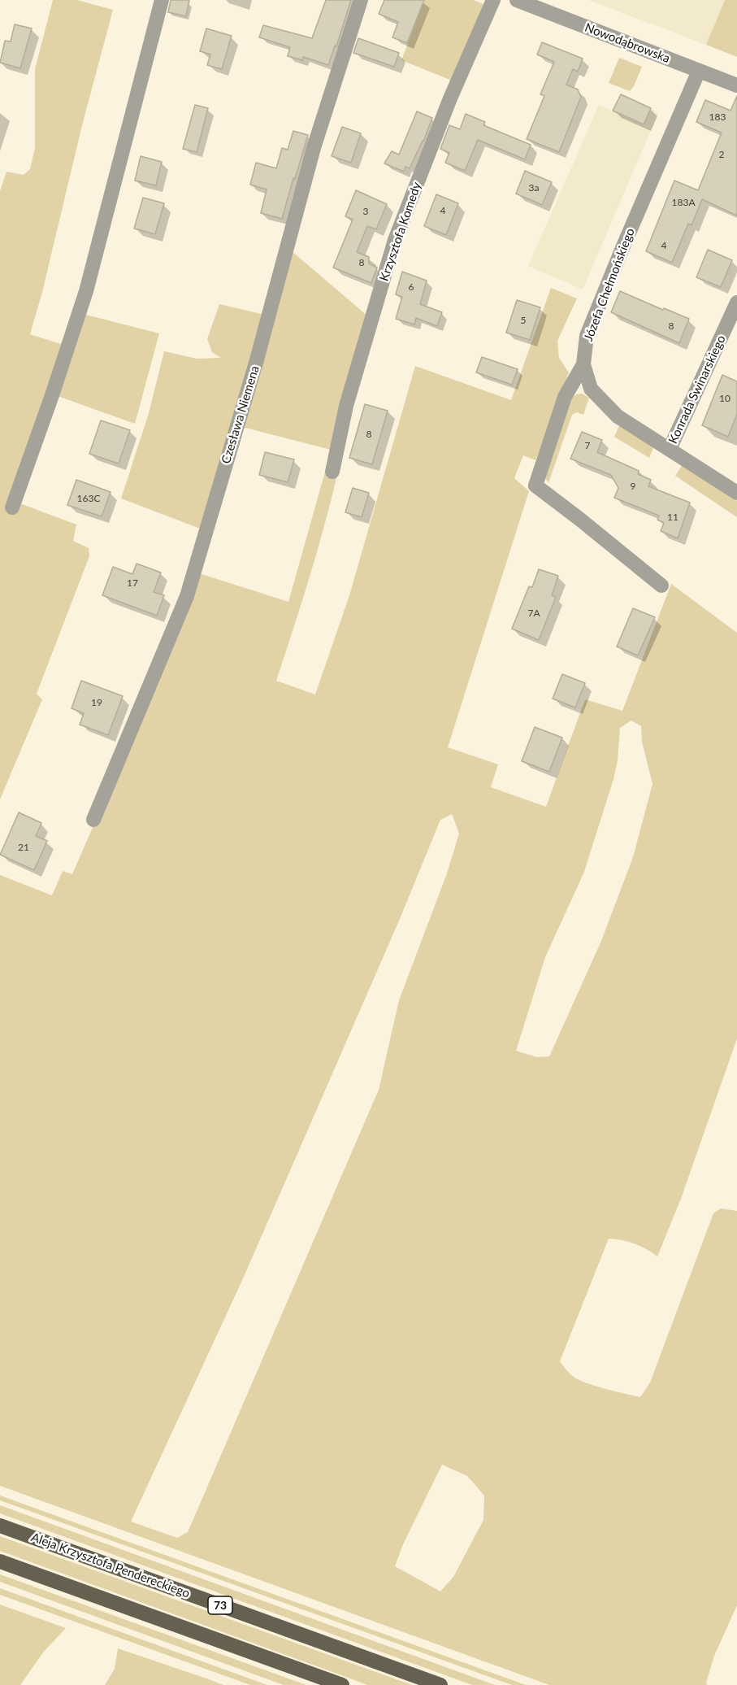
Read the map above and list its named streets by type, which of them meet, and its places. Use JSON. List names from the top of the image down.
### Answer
{
  "streets": {
    "main road": ["Aleja Krzysztofa Pendereckiego", "73"],
    "street": [
      "Nowodąbrowska",
      "Krzysztofa Komedy",
      "Józefa Chełmońskiego",
      "Konrada Swinarskiego",
      "Czesława Niemena"
    ]
  },
  "crossings": [
    ["Nowodąbrowska", "Józefa Chełmońskiego"],
    ["Józefa Chełmońskiego", "Konrada Swinarskiego"]
  ],
  "house_numbers": [
    "183",
    "2",
    "3a",
    "183A",
    "4",
    "3",
    "4",
    "8",
    "6",
    "5",
    "8",
    "10",
    "8",
    "7",
    "9",
    "163C",
    "11",
    "17",
    "7A",
    "19",
    "21"
  ]
}
